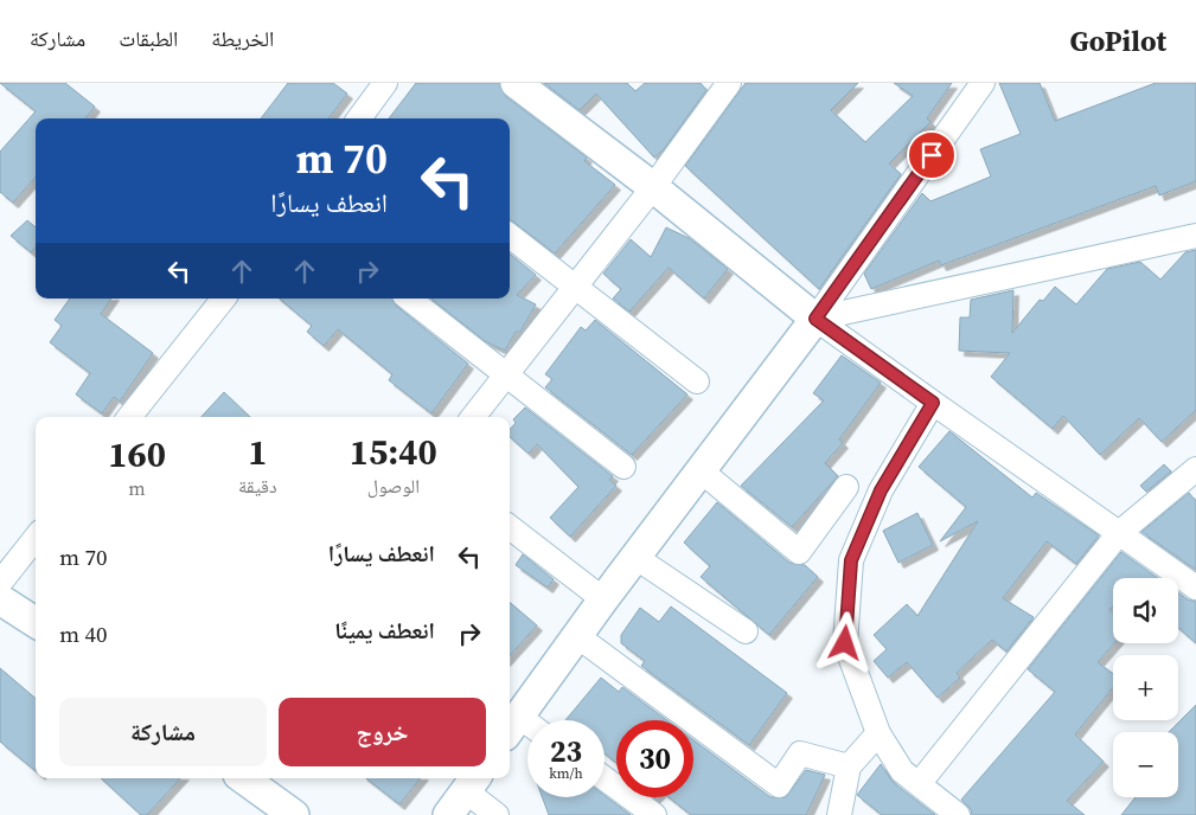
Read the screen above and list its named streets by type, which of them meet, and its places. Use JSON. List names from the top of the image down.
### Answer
{
  "page": {
    "header": "GoPilot",
    "nav": ["الخريطة", "الطبقات", "مشاركة"],
    "turn": ["70 m", "انعطف يسارًا"],
    "eta": [
      "15:40",
      "الوصول",
      "1",
      "دقيقة",
      "160",
      "m"
    ],
    "list": [
      {
        "name": "انعطف يسارًا",
        "value": "70 m"
      },
      {
        "name": "انعطف يمينًا",
        "value": "40 m"
      }
    ],
    "map_buttons": ["+", "−"],
    "buttons": ["خروج", "مشاركة"],
    "speed": "23 km/h",
    "limit": "30"
  }
}
